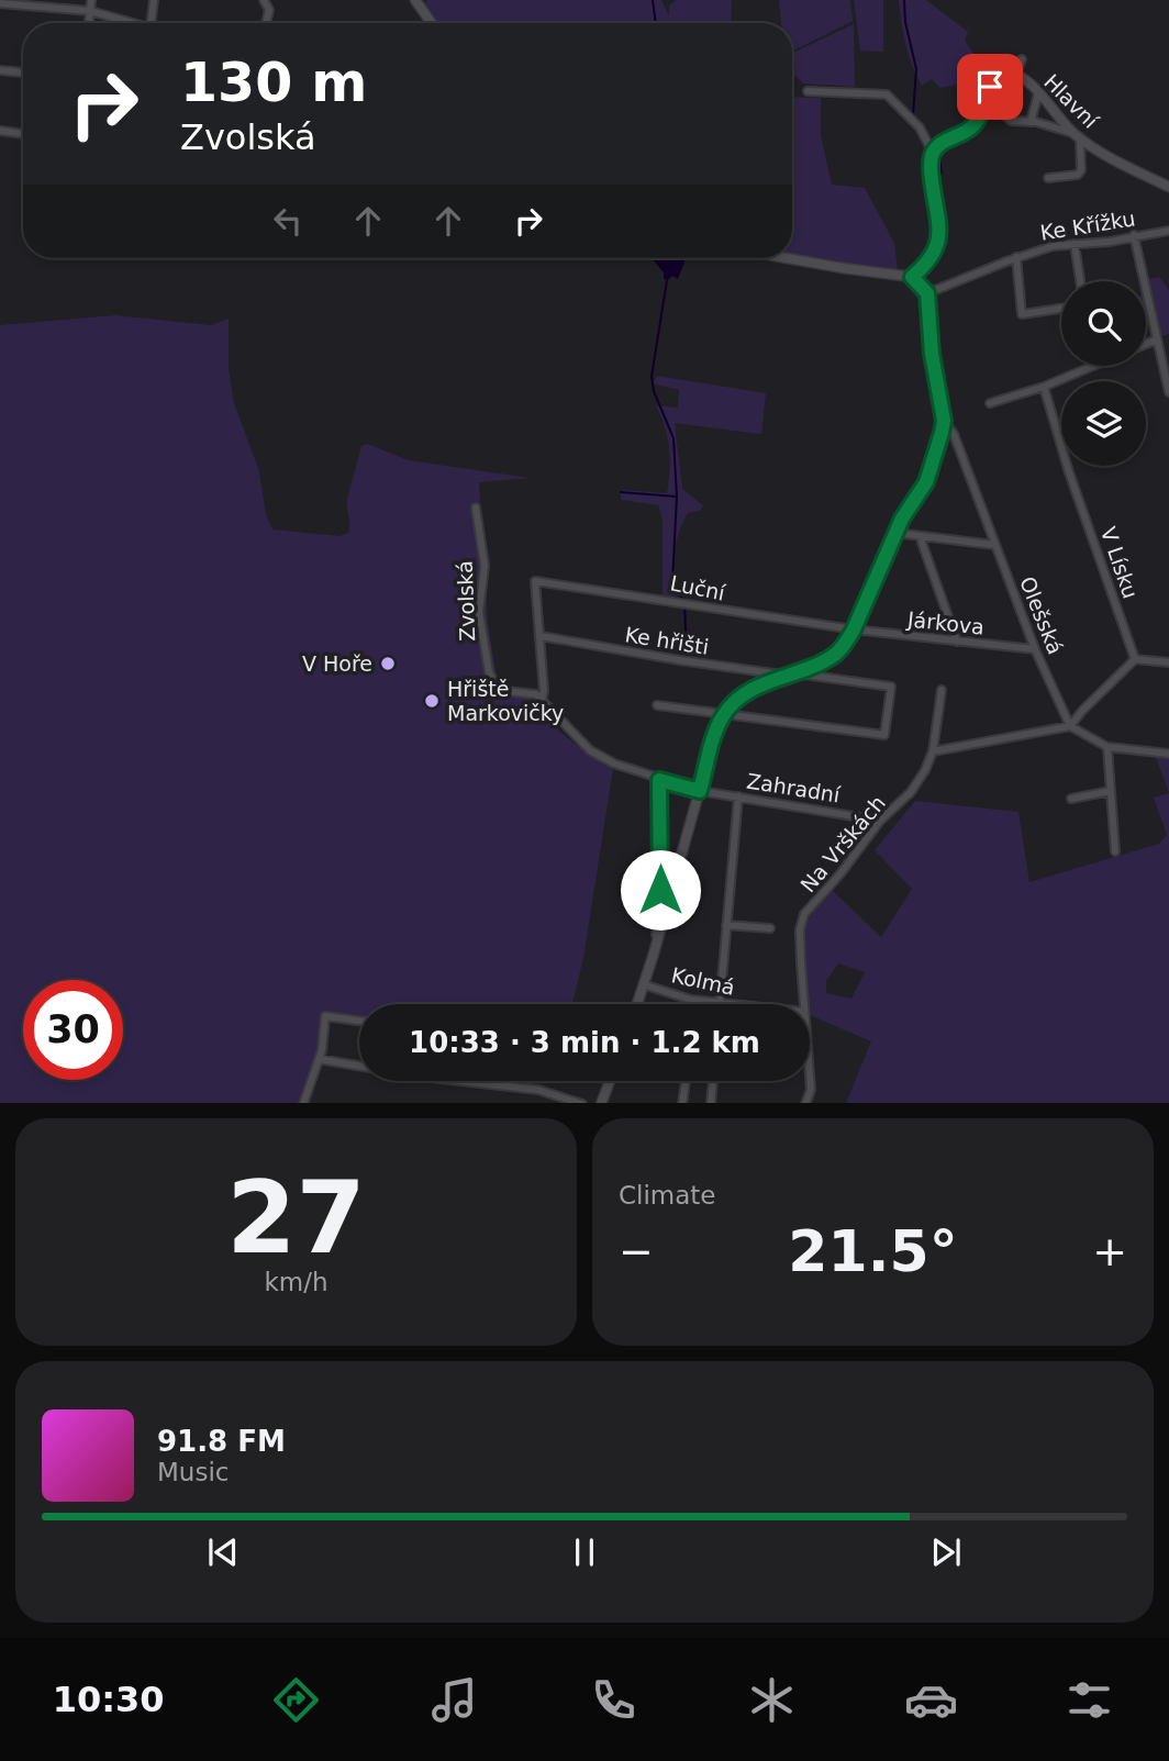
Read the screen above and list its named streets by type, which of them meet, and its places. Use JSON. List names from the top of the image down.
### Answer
{
  "streets": {
    "street": [
      "Hlavní",
      "Ke Křížku",
      "V Lísku",
      "Luční",
      "Zvolská",
      "Olešská",
      "Járkova",
      "Ke hřišti",
      "Zahradní",
      "Na Vrškách",
      "Kolmá"
    ]
  },
  "crossings": [
    ["Luční", "Járkova"],
    ["Luční", "Ke hřišti"],
    ["Olešská", "Járkova"],
    ["Zahradní", "Na Vrškách"]
  ],
  "places": ["V Hoře", "Hřiště Markovičky"],
  "page": {
    "turn": ["130 m", "Zvolská"],
    "limit": "30",
    "trip": "10:33 · 3 min · 1.2 km",
    "tile": [
      ["27", "km/h"],
      "Climate"
    ],
    "heat": ["−", "21.5°", "+"],
    "song": ["91.8 FM", "Music"],
    "tabs": "10:30"
  }
}
